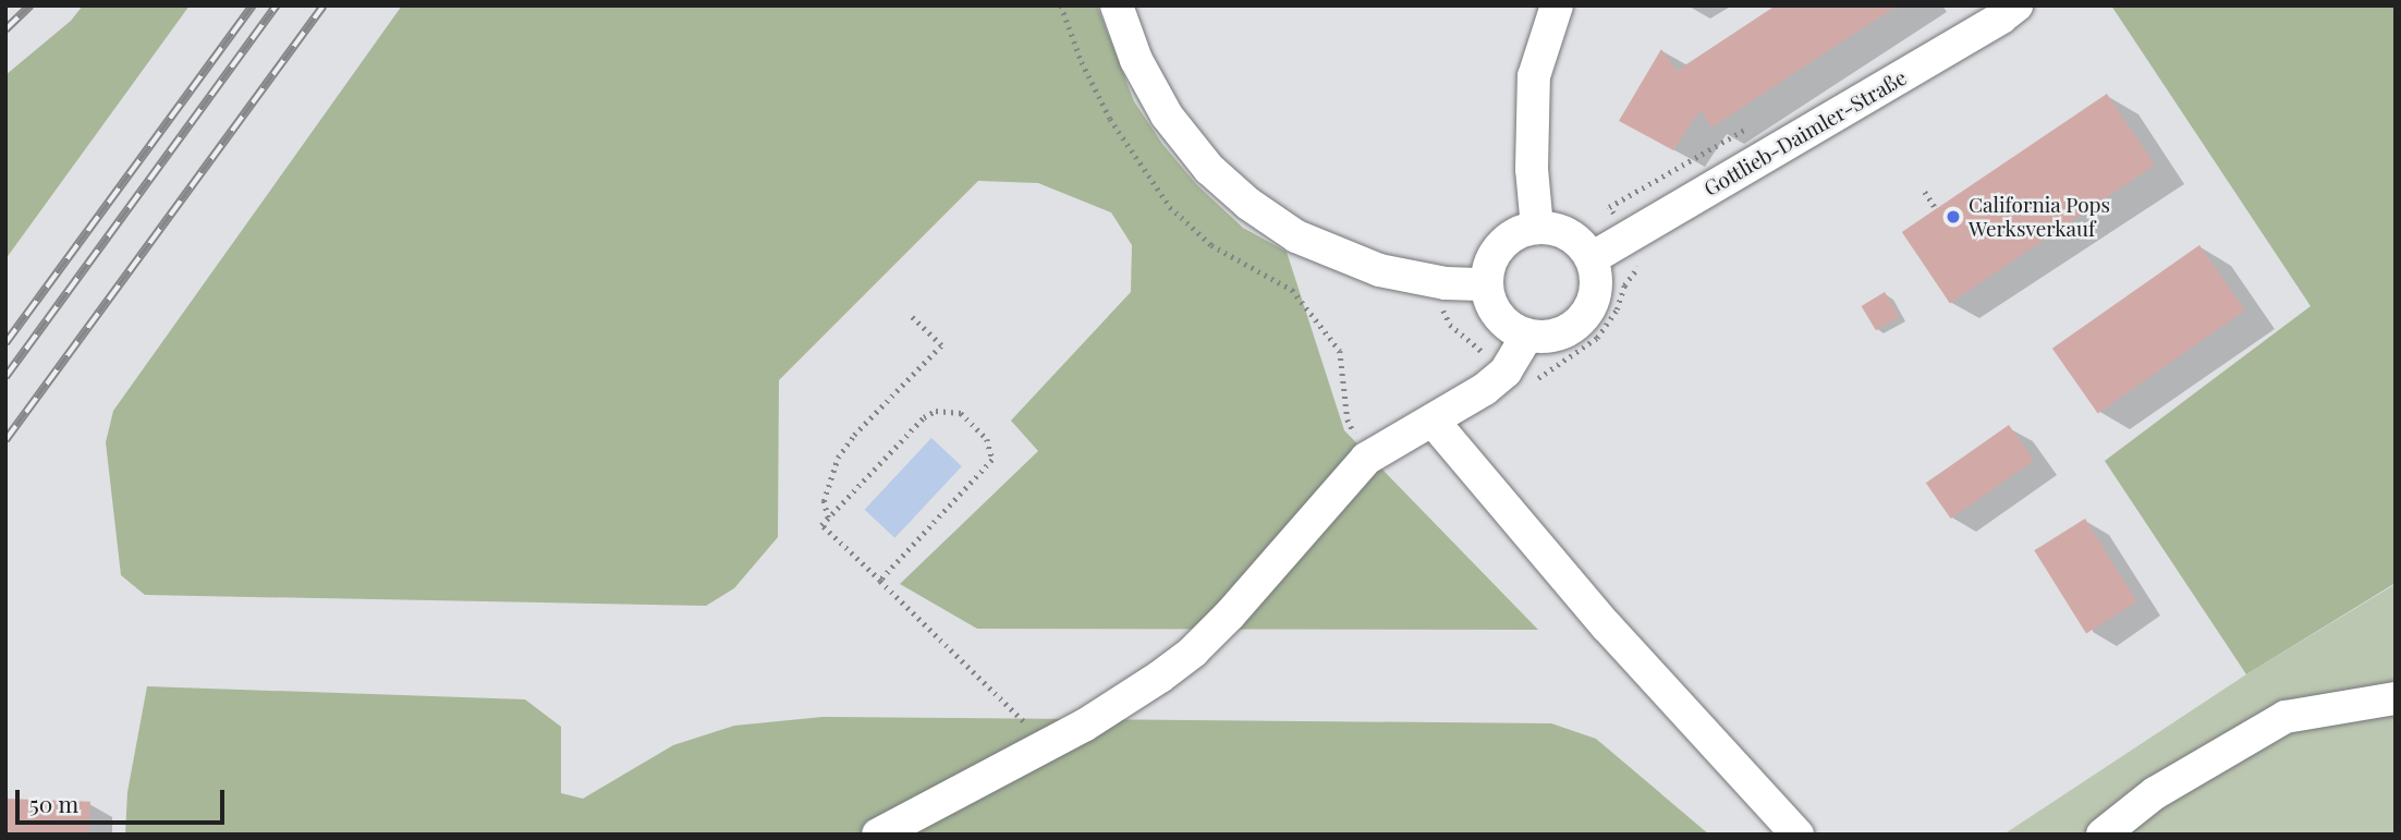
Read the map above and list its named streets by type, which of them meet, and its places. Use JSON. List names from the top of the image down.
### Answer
{
  "streets": {
    "street": ["Gottlieb-Daimler-Straße"]
  },
  "places": ["California Pops Werksverkauf"],
  "scale_bar": "50 m"
}
